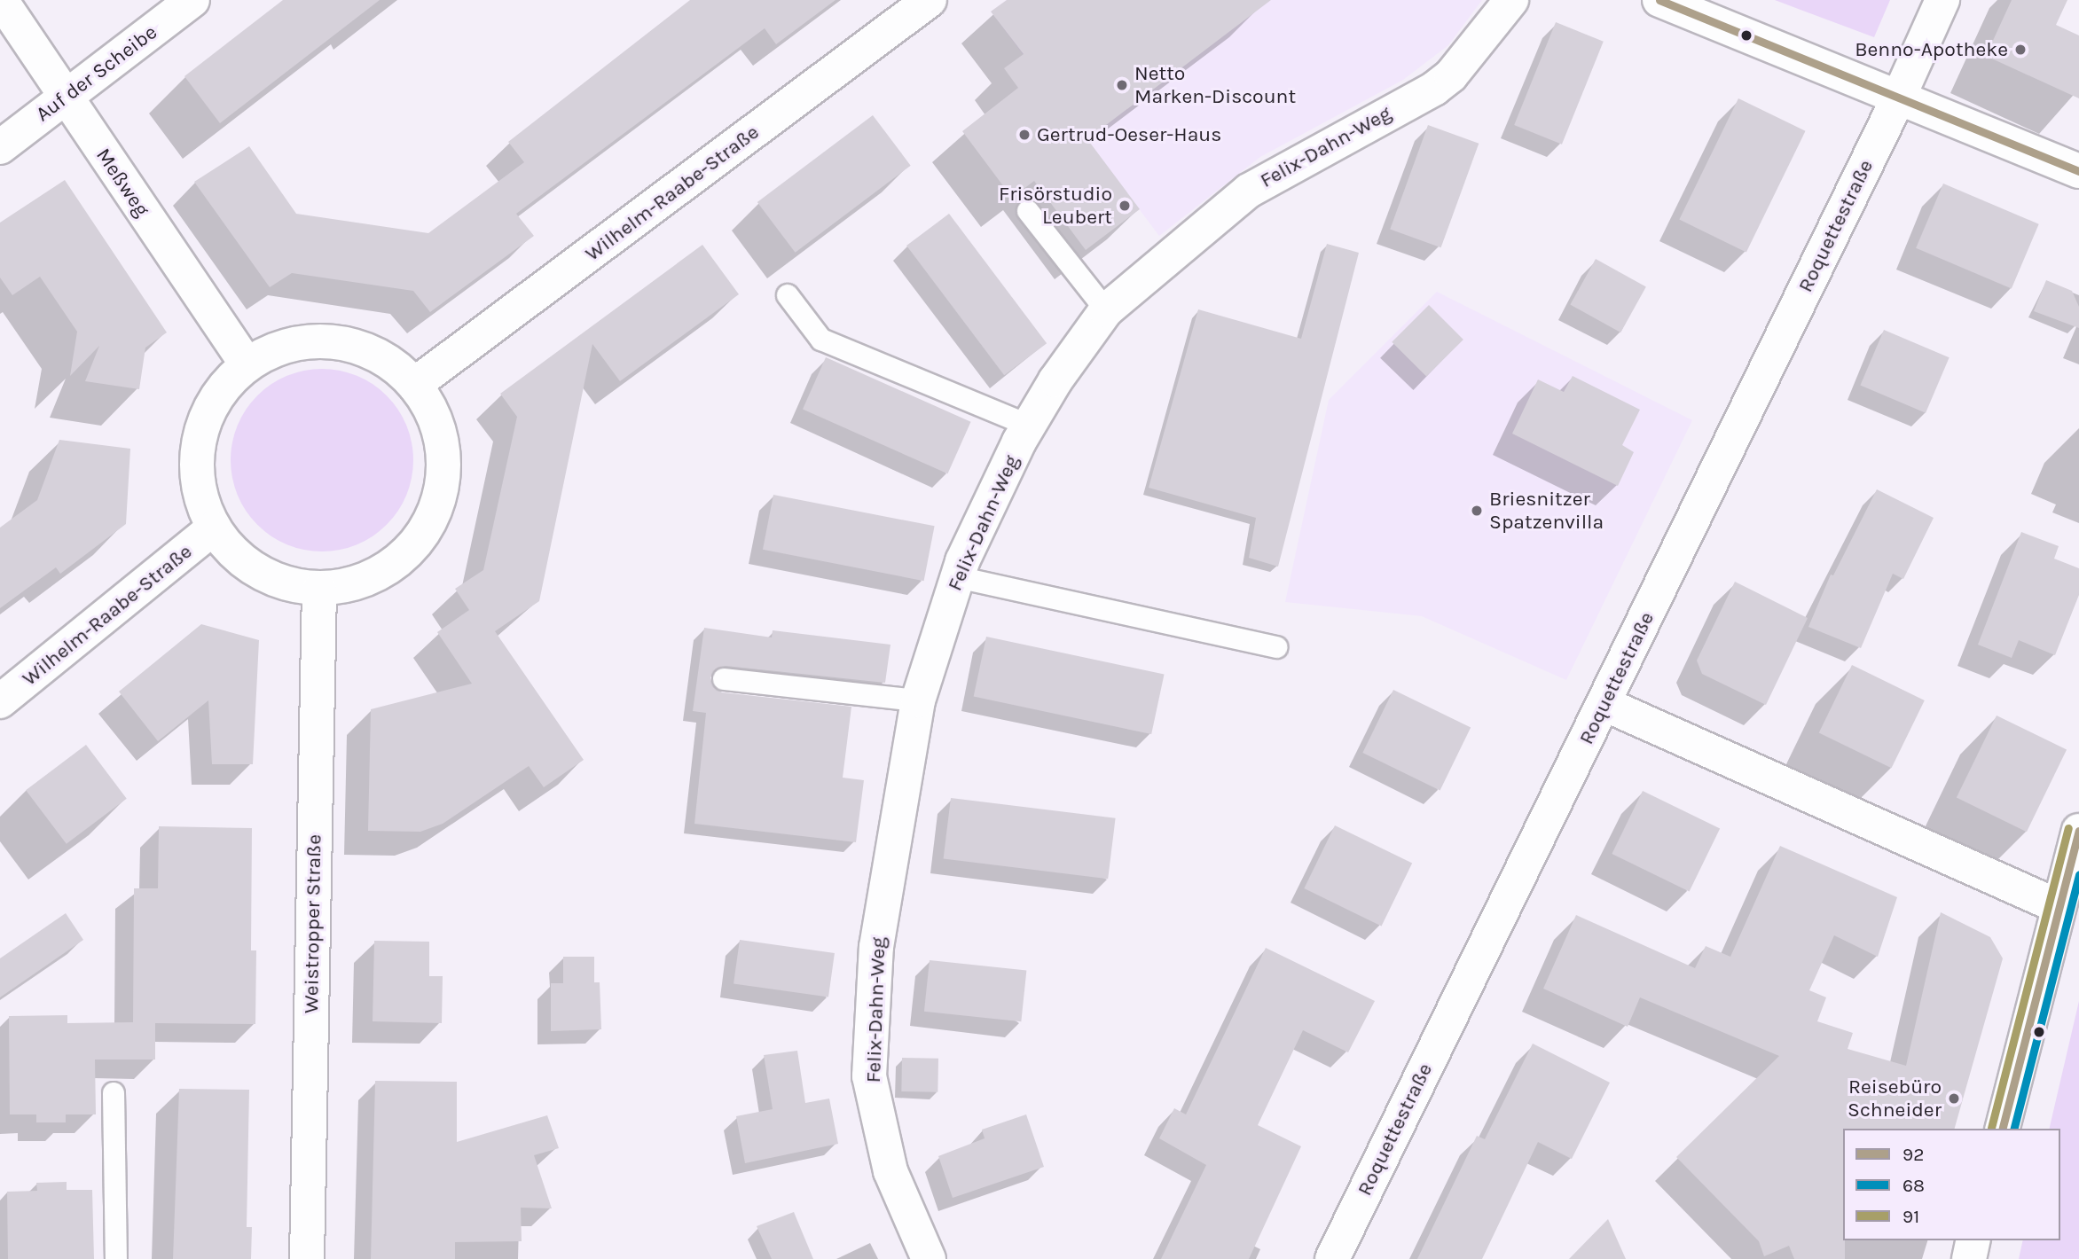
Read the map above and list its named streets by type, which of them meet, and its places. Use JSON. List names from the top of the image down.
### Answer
{
  "streets": {
    "street": [
      "Auf der Scheibe",
      "Felix-Dahn-Weg",
      "Meßweg",
      "Wilhelm-Raabe-Straße",
      "Roquettestraße",
      "Weistropper Straße"
    ]
  },
  "crossings": [
    ["Auf der Scheibe", "Meßweg"]
  ],
  "places": [
    "Benno-Apotheke",
    "Netto Marken-Discount",
    "Gertrud-Oeser-Haus",
    "Frisörstudio Leubert",
    "Briesnitzer Spatzenvilla",
    "Reisebüro Schneider"
  ],
  "lines": ["transit line 92", "transit line 91", "transit line 68"],
  "legend": ["92", "68", "91"]
}
